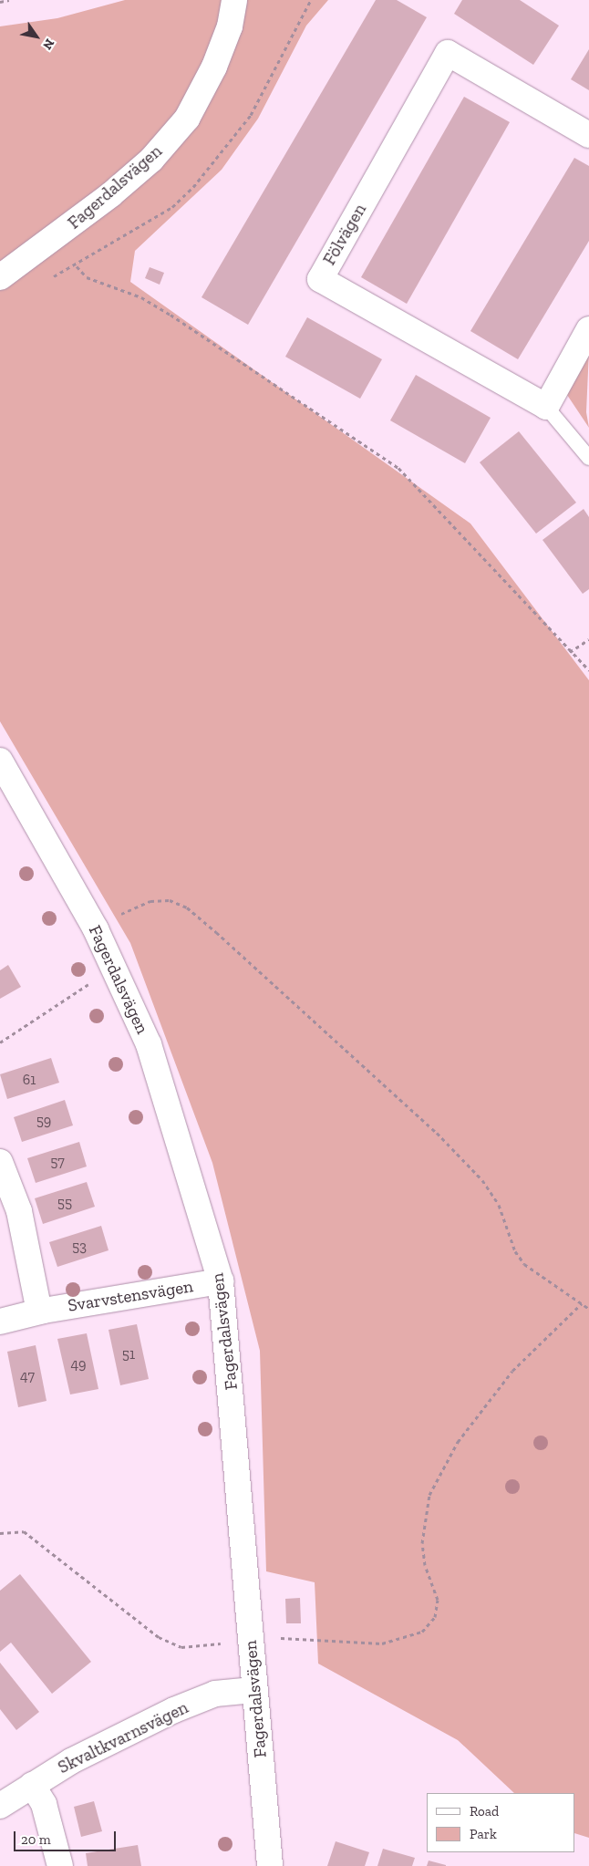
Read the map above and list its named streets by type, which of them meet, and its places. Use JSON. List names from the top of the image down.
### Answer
{
  "streets": {
    "street": [
      "Fagerdalsvägen",
      "Fölvägen",
      "Svarvstensvägen",
      "Skvaltkvarnsvägen"
    ]
  },
  "crossings": [
    ["Fagerdalsvägen", "Svarvstensvägen"],
    ["Fagerdalsvägen", "Skvaltkvarnsvägen"]
  ],
  "house_numbers": [
    "61",
    "59",
    "57",
    "55",
    "53",
    "51",
    "49",
    "47"
  ],
  "legend": ["Road", "Park"],
  "scale_bar": "20 m",
  "north": "bottom right"
}
